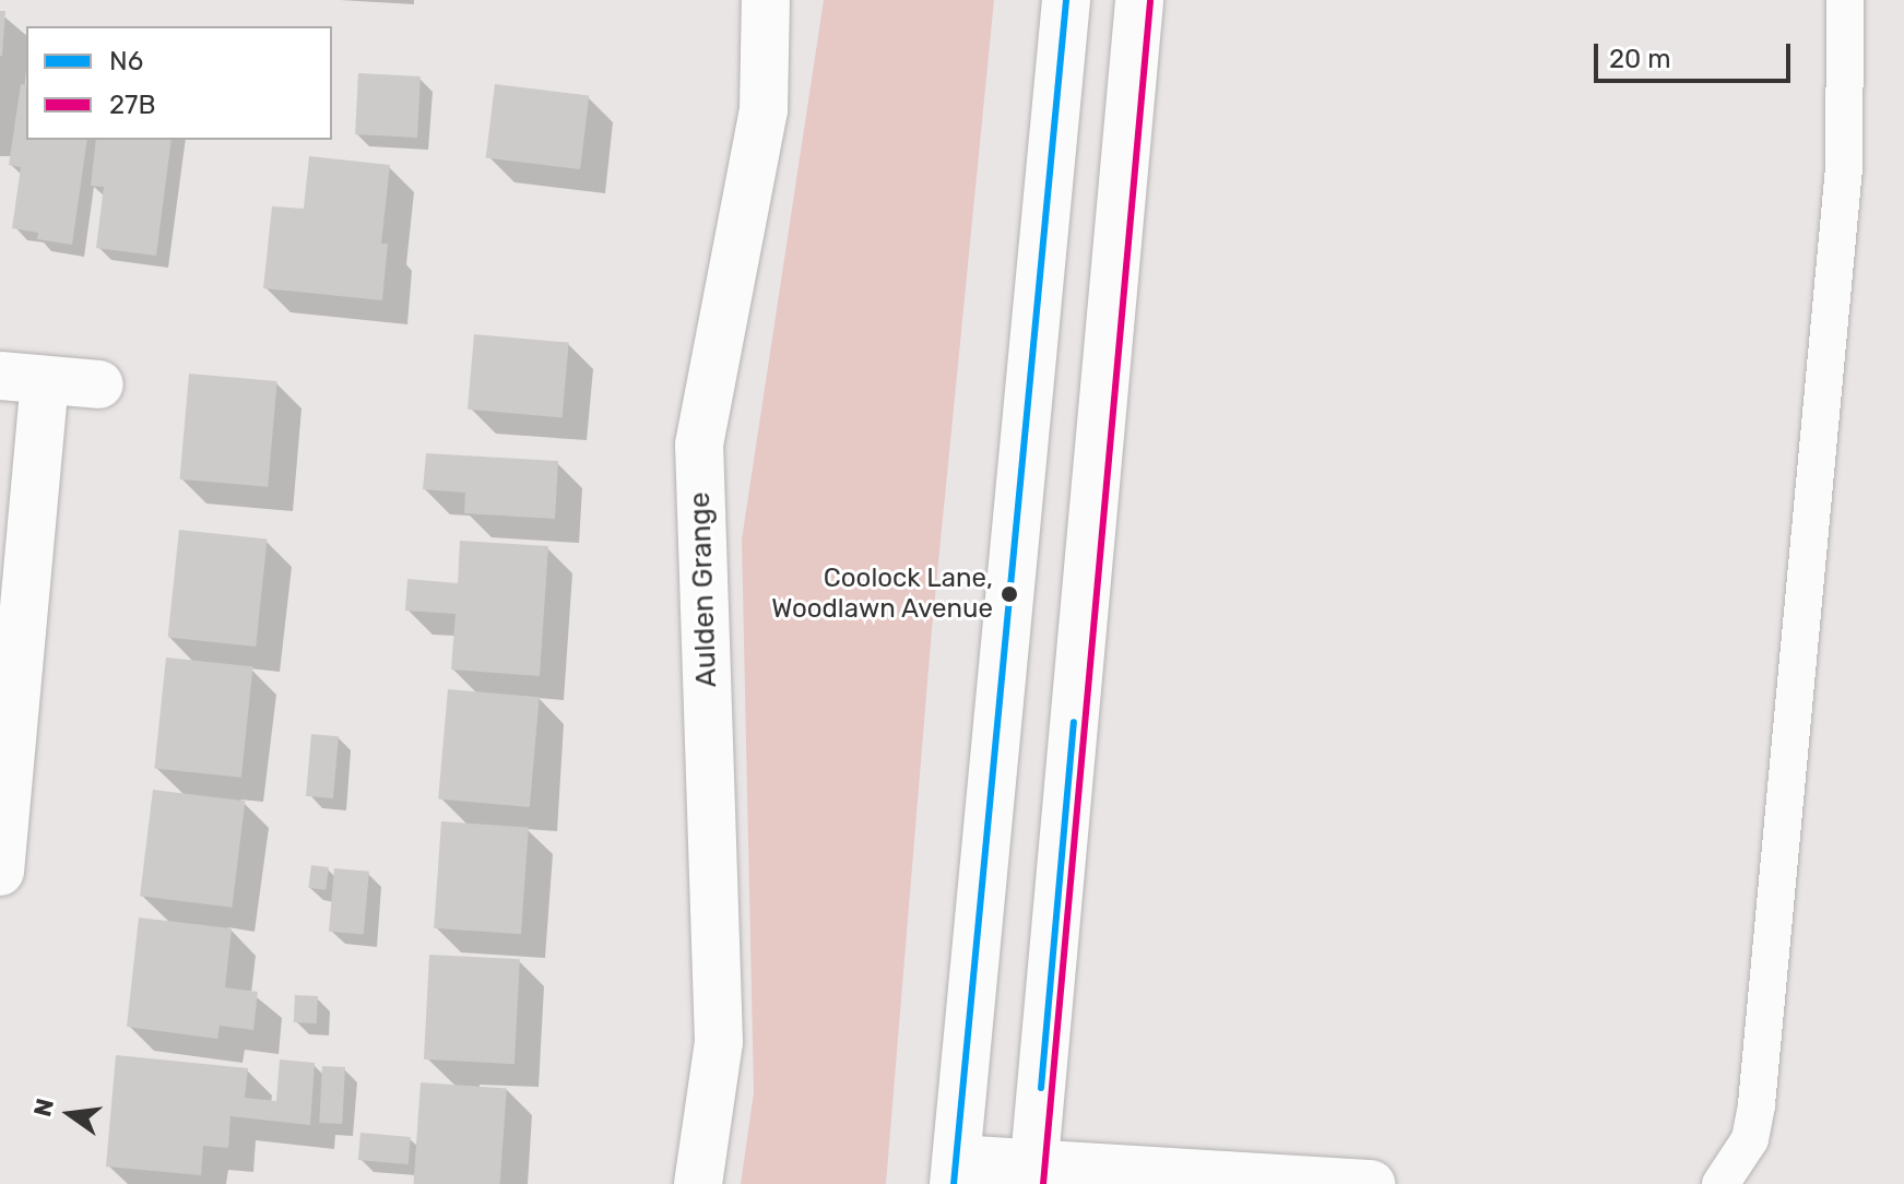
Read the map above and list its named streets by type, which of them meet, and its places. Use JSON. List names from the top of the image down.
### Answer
{
  "streets": {
    "main road": ["Aulden Grange"]
  },
  "places": ["Coolock Lane, Woodlawn Avenue"],
  "lines": ["transit line N6", "transit line 27B"],
  "legend": ["N6", "27B"],
  "scale_bar": "20 m",
  "north": "left"
}
